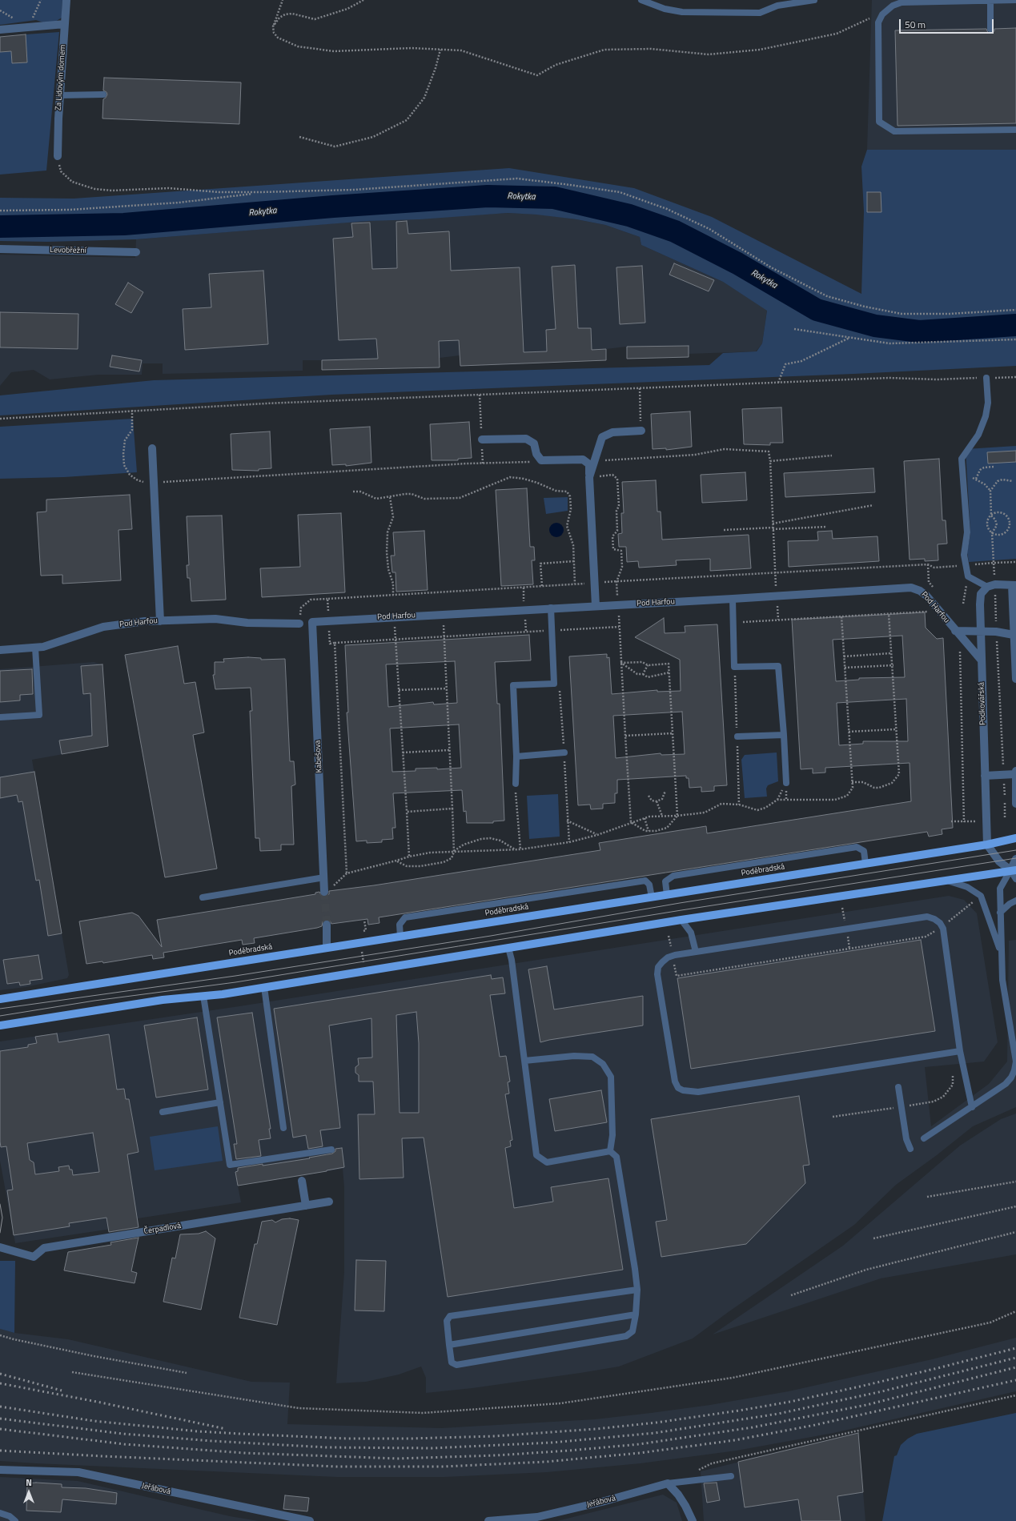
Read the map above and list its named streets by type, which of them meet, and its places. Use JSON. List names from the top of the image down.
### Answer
{
  "streets": {
    "main road": ["Poděbradská"],
    "street": [
      "Za Lidovým domem",
      "Levobřežní",
      "Pod Harfou",
      "Podkovářská",
      "Kabešova",
      "Čerpadlová",
      "Jeřábová"
    ]
  },
  "crossings": [
    ["Pod Harfou", "Podkovářská"],
    ["Pod Harfou", "Kabešova"],
    ["Podkovářská", "Poděbradská"]
  ],
  "water": ["Rokytka"],
  "scale_bar": "50 m",
  "north": "top"
}
